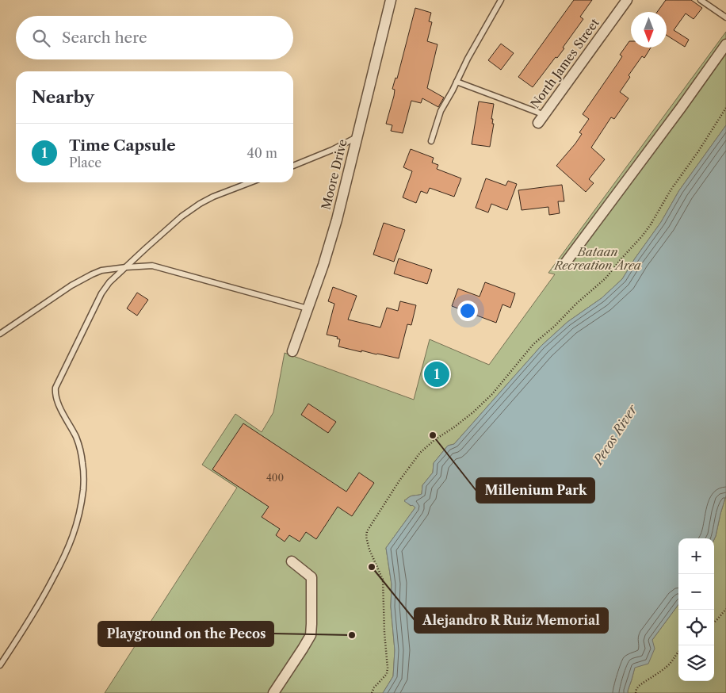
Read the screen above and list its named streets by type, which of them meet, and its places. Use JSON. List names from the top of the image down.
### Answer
{
  "streets": {
    "street": ["North James Street", "Moore Drive"]
  },
  "water": ["Pecos River"],
  "parks": ["Bataan Recreation Area"],
  "places": ["Millenium Park", "Alejandro R Ruiz Memorial", "Playground on the Pecos"],
  "house_numbers": ["400"],
  "north": "bottom",
  "page": {
    "search": "Search here",
    "heading": "Nearby",
    "list": [
      {
        "mark": "1",
        "name": "Time Capsule",
        "note": "Place",
        "value": "40 m"
      }
    ],
    "pins": "1",
    "map_buttons": ["+", "−"]
  }
}
